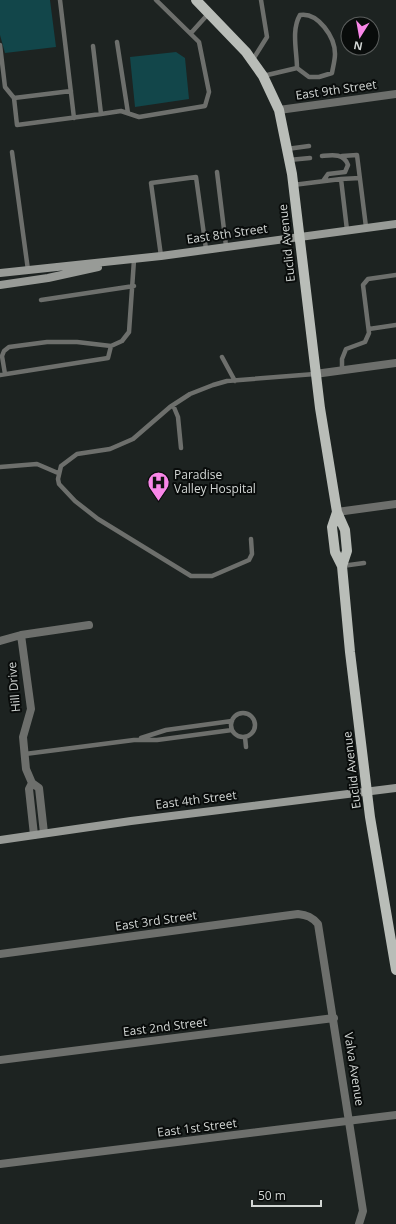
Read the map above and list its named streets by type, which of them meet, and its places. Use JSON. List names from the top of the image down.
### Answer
{
  "streets": {
    "main road": ["East 8th Street", "Euclid Avenue", "East 4th Street"],
    "street": [
      "East 9th Street",
      "Hill Drive",
      "East 3rd Street",
      "East 2nd Street",
      "Valva Avenue",
      "East 1st Street"
    ]
  },
  "crossings": [
    ["East 9th Street", "Euclid Avenue"],
    ["East 8th Street", "Euclid Avenue"],
    ["Euclid Avenue", "East 4th Street"],
    ["Hill Drive", "East 4th Street"],
    ["East 3rd Street", "Valva Avenue"],
    ["East 2nd Street", "Valva Avenue"],
    ["Valva Avenue", "East 1st Street"]
  ],
  "places": {
    "hospital": ["Paradise Valley Hospital"]
  },
  "scale_bar": "50 m",
  "north": "bottom"
}
